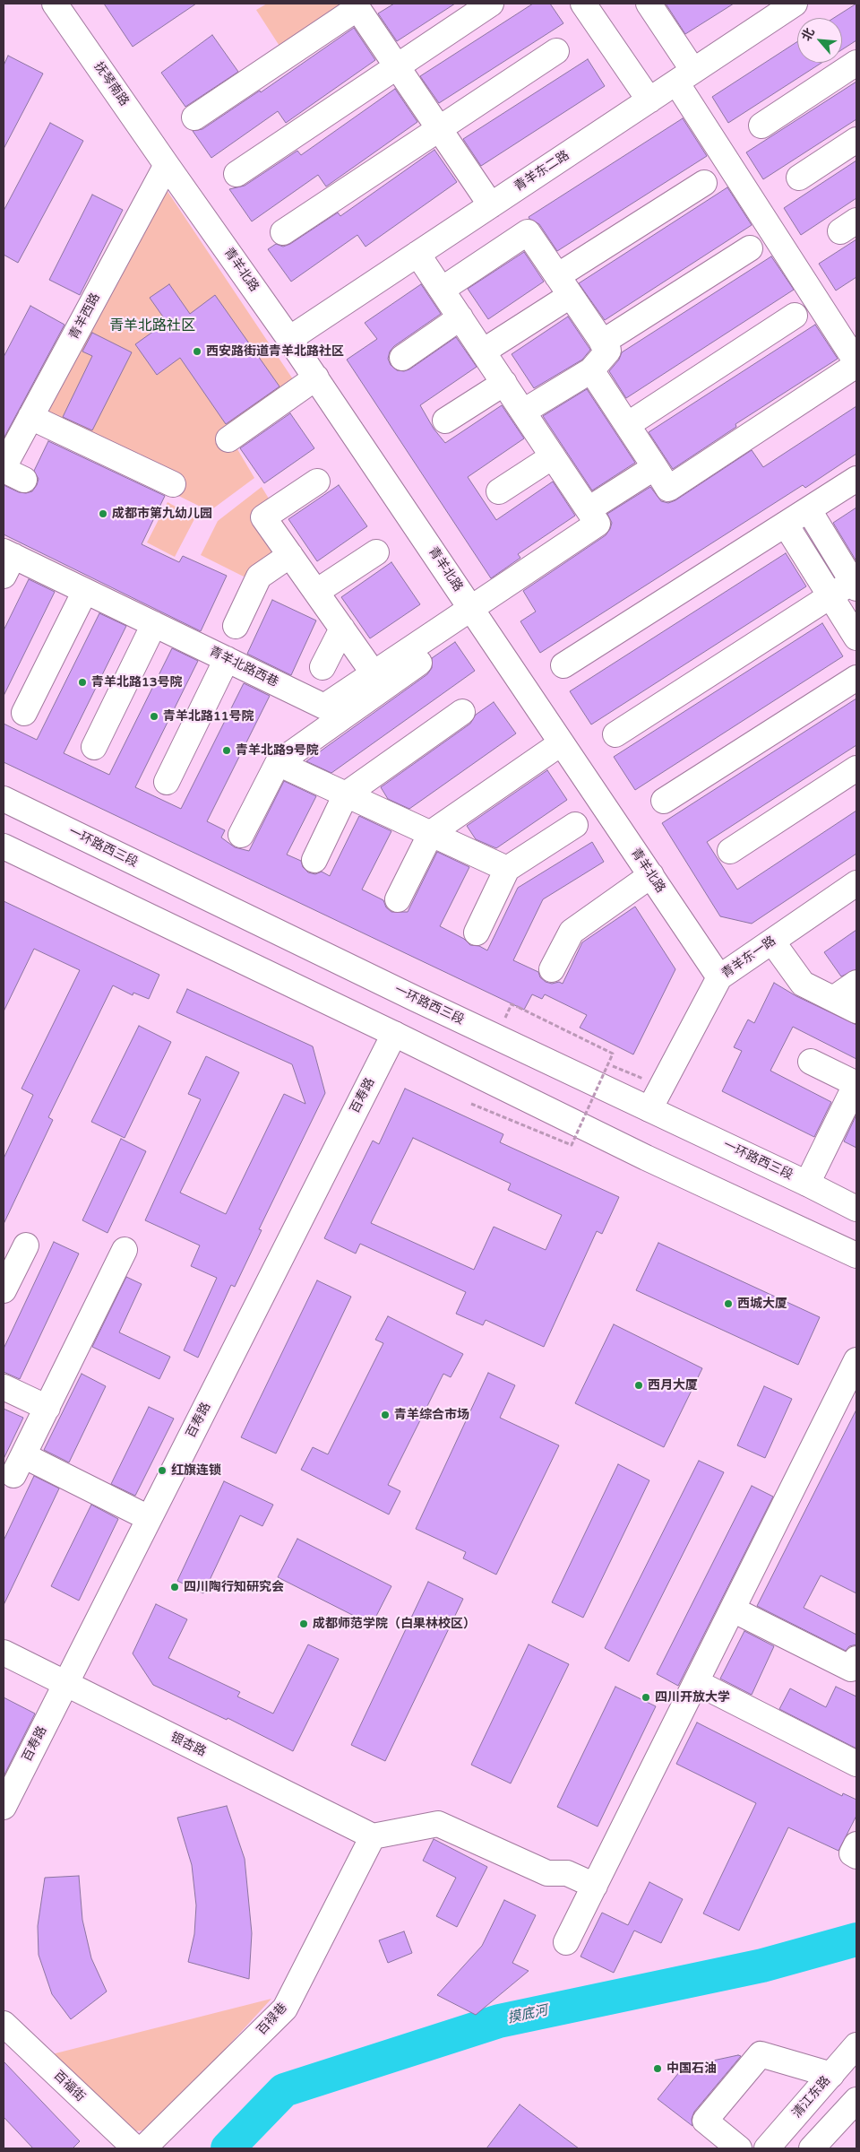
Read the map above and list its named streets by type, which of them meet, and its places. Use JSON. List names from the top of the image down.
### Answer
{
  "streets": {
    "street": [
      "抚琴南路",
      "青羊东二路",
      "青羊北路",
      "青羊西路",
      "青羊北路西巷",
      "一环路西三段",
      "青羊东一路",
      "百寿路",
      "银杏路",
      "百禄巷",
      "百福街",
      "清江东路"
    ]
  },
  "crossings": [
    ["抚琴南路", "青羊北路"],
    ["抚琴南路", "青羊西路"],
    ["青羊东二路", "青羊北路"],
    ["青羊北路", "青羊西路"],
    ["青羊北路", "青羊北路西巷"],
    ["青羊北路", "青羊东一路"],
    ["一环路西三段", "青羊东一路"],
    ["百寿路", "银杏路"],
    ["银杏路", "百禄巷"]
  ],
  "districts": ["青羊北路社区"],
  "water": ["摸底河"],
  "places": [
    "西安路街道青羊北路社区",
    "成都市第九幼儿园",
    "青羊北路13号院",
    "青羊北路11号院",
    "青羊北路9号院",
    "西城大厦",
    "西月大厦",
    "青羊综合市场",
    "红旗连锁",
    "四川陶行知研究会",
    "成都师范学院（白果林校区）",
    "四川开放大学",
    "中国石油"
  ],
  "north": "top left"
}
